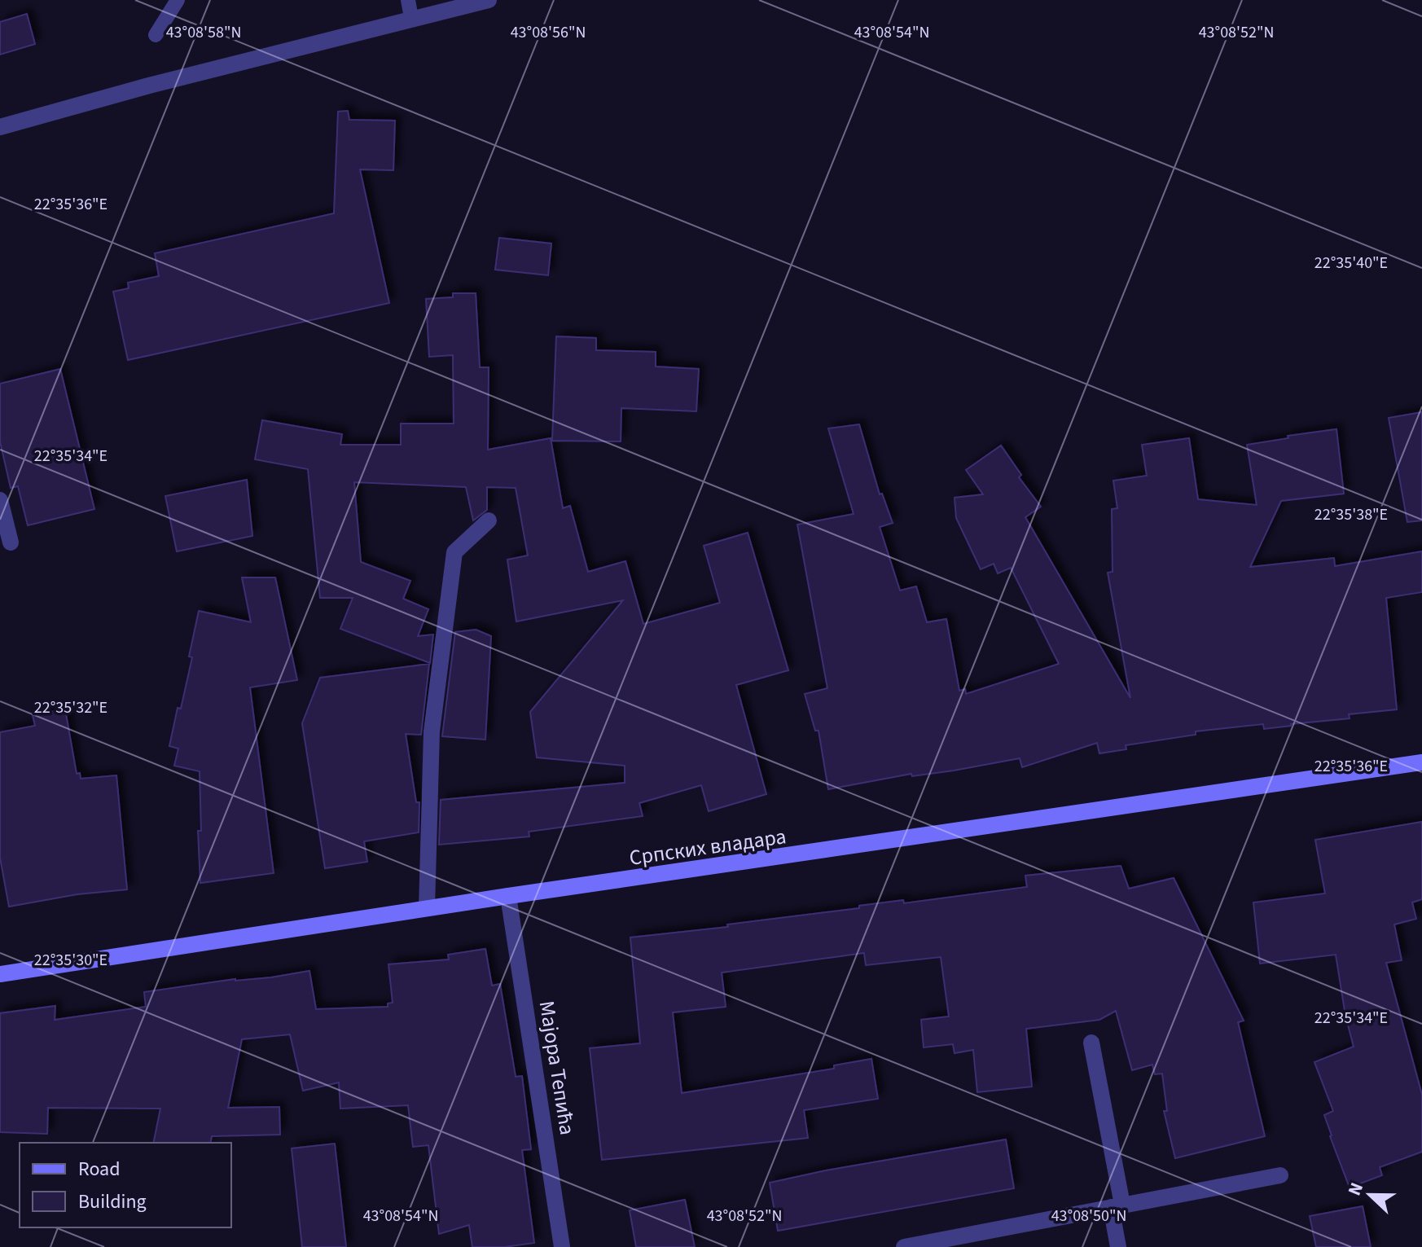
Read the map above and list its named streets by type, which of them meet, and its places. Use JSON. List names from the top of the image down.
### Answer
{
  "streets": {
    "main road": ["Српских владара"],
    "street": ["Мајора Тепића"]
  },
  "crossings": [
    ["Српских владара", "Мајора Тепића"]
  ],
  "legend": ["Road", "Building"],
  "north": "left",
  "coordinates": [
    "43°08'58\"N",
    "43°08'56\"N",
    "43°08'54\"N",
    "43°08'52\"N",
    "22°35'36\"E",
    "22°35'40\"E",
    "22°35'34\"E",
    "22°35'38\"E",
    "22°35'32\"E",
    "22°35'30\"E",
    "43°08'50\"N"
  ]
}
